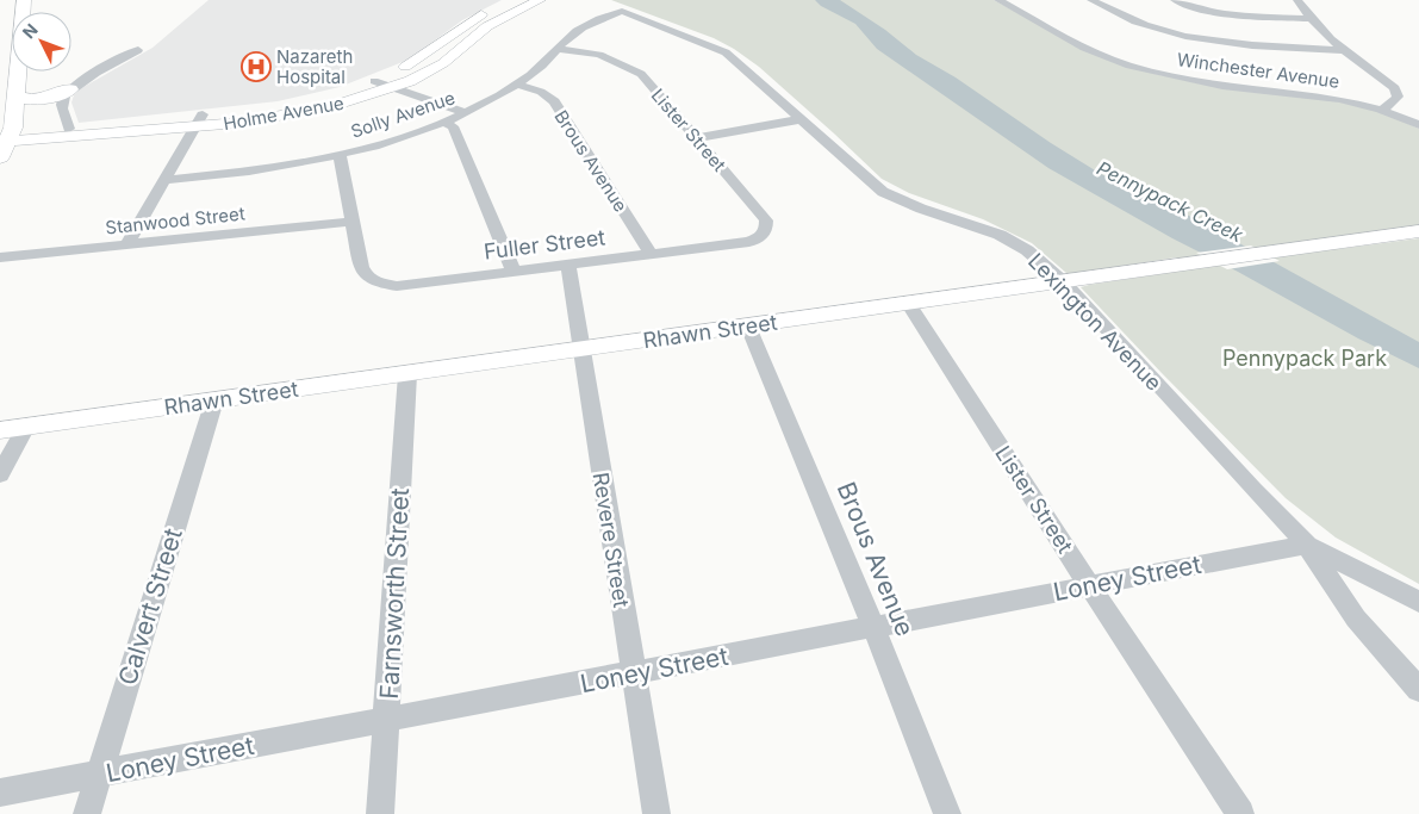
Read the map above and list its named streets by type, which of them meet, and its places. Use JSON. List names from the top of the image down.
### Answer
{
  "streets": {
    "main road": ["Holme Avenue", "Rhawn Street"],
    "street": [
      "Winchester Avenue",
      "Solly Avenue",
      "Lister Street",
      "Brous Avenue",
      "Stanwood Street",
      "Fuller Street",
      "Lexington Avenue",
      "Revere Street",
      "Loney Street",
      "Farnsworth Street",
      "Calvert Street"
    ]
  },
  "crossings": [
    ["Solly Avenue", "Lister Street"],
    ["Solly Avenue", "Brous Avenue"],
    ["Solly Avenue", "Lexington Avenue"],
    ["Lister Street", "Fuller Street"],
    ["Lister Street", "Rhawn Street"],
    ["Lister Street", "Loney Street"],
    ["Brous Avenue", "Fuller Street"],
    ["Brous Avenue", "Rhawn Street"],
    ["Brous Avenue", "Loney Street"],
    ["Stanwood Street", "Fuller Street"],
    ["Fuller Street", "Revere Street"],
    ["Lexington Avenue", "Rhawn Street"],
    ["Lexington Avenue", "Loney Street"],
    ["Rhawn Street", "Revere Street"],
    ["Rhawn Street", "Farnsworth Street"],
    ["Rhawn Street", "Calvert Street"],
    ["Revere Street", "Loney Street"],
    ["Loney Street", "Farnsworth Street"],
    ["Loney Street", "Calvert Street"]
  ],
  "water": ["Pennypack Creek"],
  "parks": ["Pennypack Park"],
  "places": {
    "hospital": ["Nazareth Hospital"]
  },
  "north": "top left"
}
